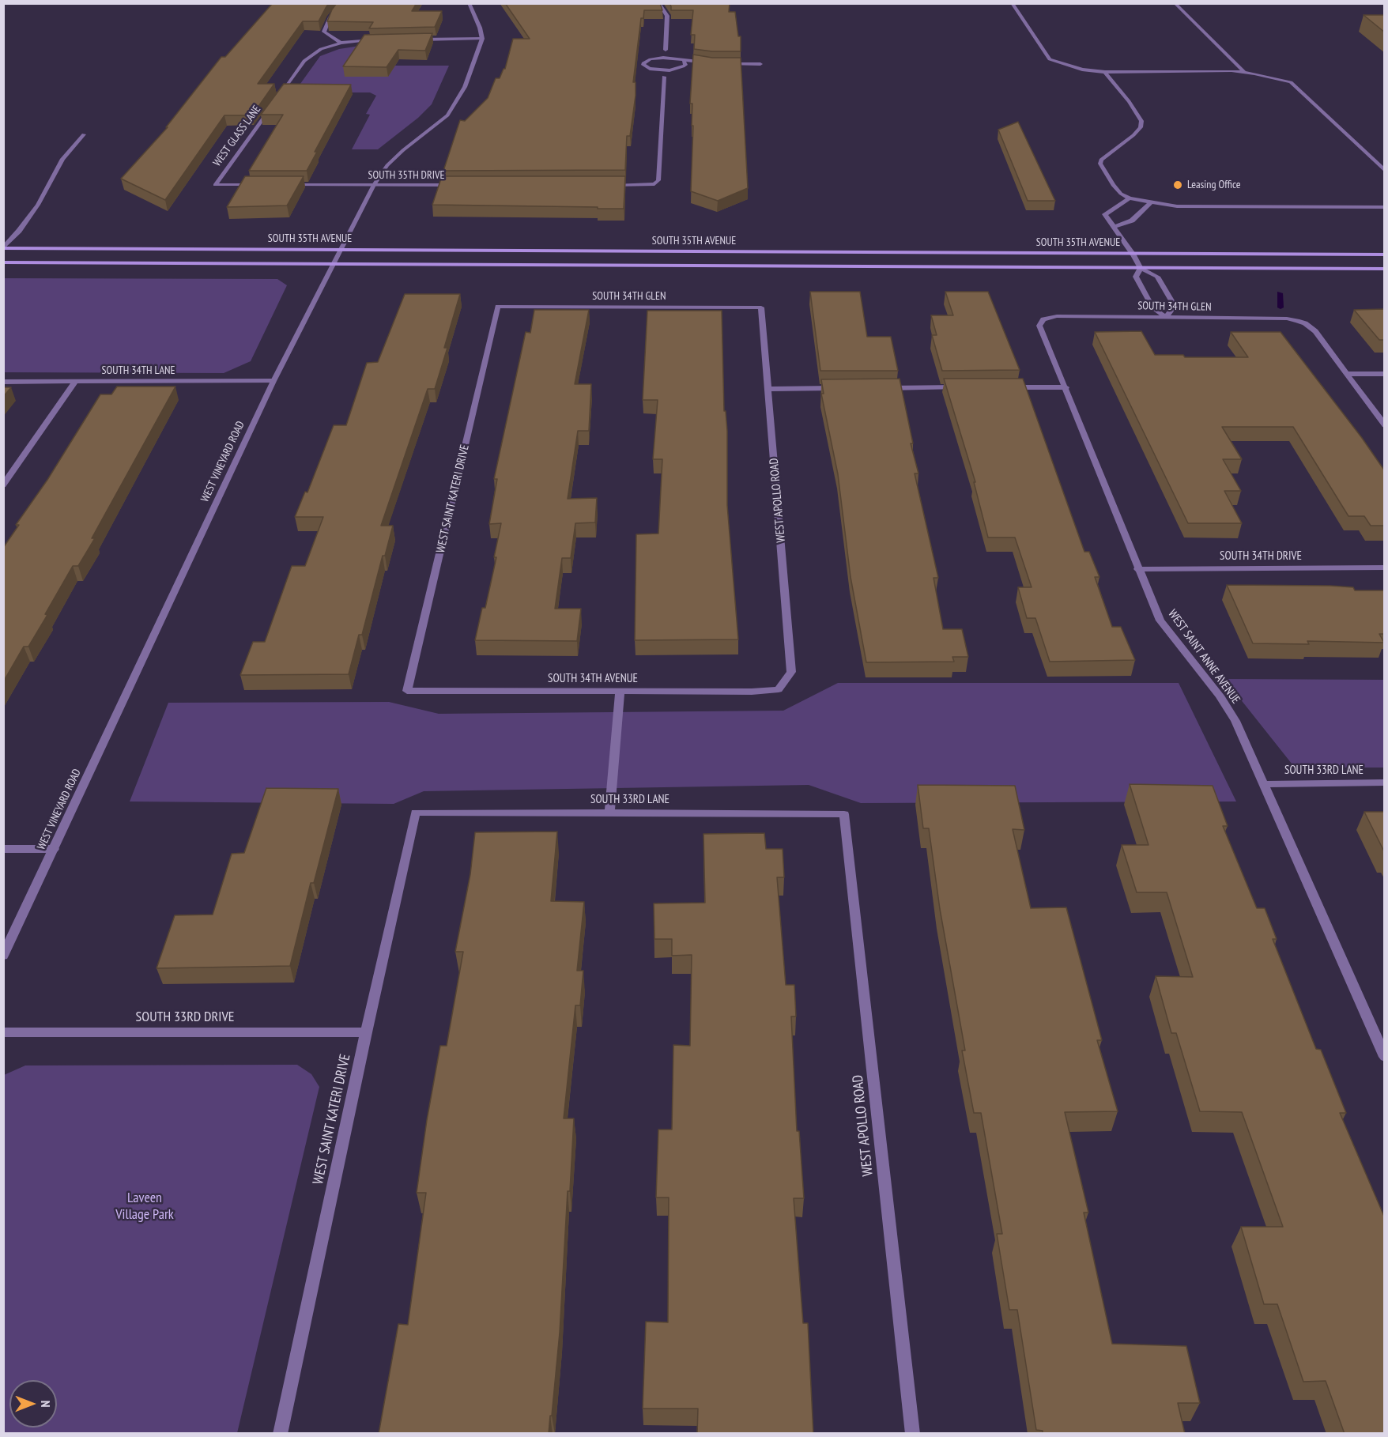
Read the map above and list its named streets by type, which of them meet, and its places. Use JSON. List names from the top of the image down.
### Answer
{
  "streets": {
    "main road": ["SOUTH 35TH AVENUE"],
    "street": [
      "WEST GLASS LANE",
      "SOUTH 35TH DRIVE",
      "SOUTH 34TH GLEN",
      "SOUTH 34TH LANE",
      "WEST VINEYARD ROAD",
      "WEST SAINT KATERI DRIVE",
      "WEST APOLLO ROAD",
      "SOUTH 34TH DRIVE",
      "WEST SAINT ANNE AVENUE",
      "SOUTH 34TH AVENUE",
      "SOUTH 33RD LANE",
      "SOUTH 33RD DRIVE"
    ]
  },
  "crossings": [
    ["SOUTH 35TH DRIVE", "WEST VINEYARD ROAD"],
    ["SOUTH 35TH AVENUE", "WEST VINEYARD ROAD"],
    ["SOUTH 34TH GLEN", "WEST SAINT KATERI DRIVE"],
    ["SOUTH 34TH GLEN", "WEST APOLLO ROAD"],
    ["SOUTH 34TH GLEN", "WEST SAINT ANNE AVENUE"],
    ["SOUTH 34TH LANE", "WEST VINEYARD ROAD"],
    ["WEST SAINT KATERI DRIVE", "SOUTH 34TH AVENUE"],
    ["WEST SAINT KATERI DRIVE", "SOUTH 33RD LANE"],
    ["WEST SAINT KATERI DRIVE", "SOUTH 33RD DRIVE"],
    ["WEST APOLLO ROAD", "SOUTH 34TH AVENUE"],
    ["WEST APOLLO ROAD", "SOUTH 33RD LANE"],
    ["SOUTH 34TH DRIVE", "WEST SAINT ANNE AVENUE"],
    ["WEST SAINT ANNE AVENUE", "SOUTH 33RD LANE"]
  ],
  "parks": ["Laveen Village Park"],
  "places": ["Leasing Office"],
  "north": "right"
}
